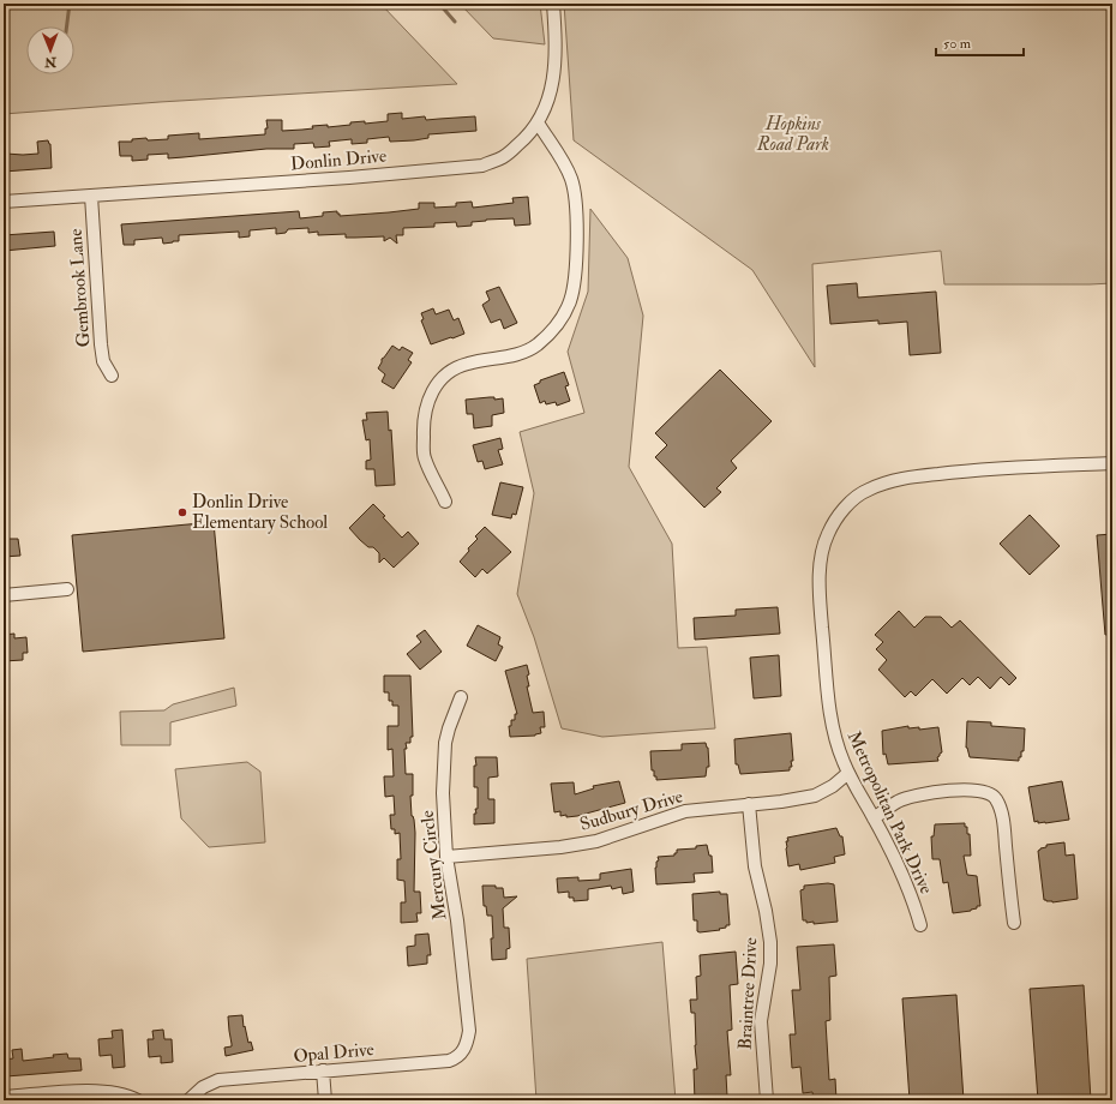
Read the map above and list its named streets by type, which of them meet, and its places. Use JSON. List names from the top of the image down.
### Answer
{
  "streets": {
    "street": [
      "Donlin Drive",
      "Gembrook Lane",
      "Sudbury Drive",
      "Metropolitan Park Drive",
      "Mercury Circle",
      "Braintree Drive",
      "Opal Drive"
    ]
  },
  "crossings": [
    ["Donlin Drive", "Gembrook Lane"],
    ["Sudbury Drive", "Metropolitan Park Drive"],
    ["Sudbury Drive", "Mercury Circle"],
    ["Sudbury Drive", "Braintree Drive"],
    ["Mercury Circle", "Opal Drive"]
  ],
  "parks": ["Hopkins Road Park"],
  "places": ["Donlin Drive Elementary School"],
  "scale_bar": "50 m",
  "north": "bottom"
}
